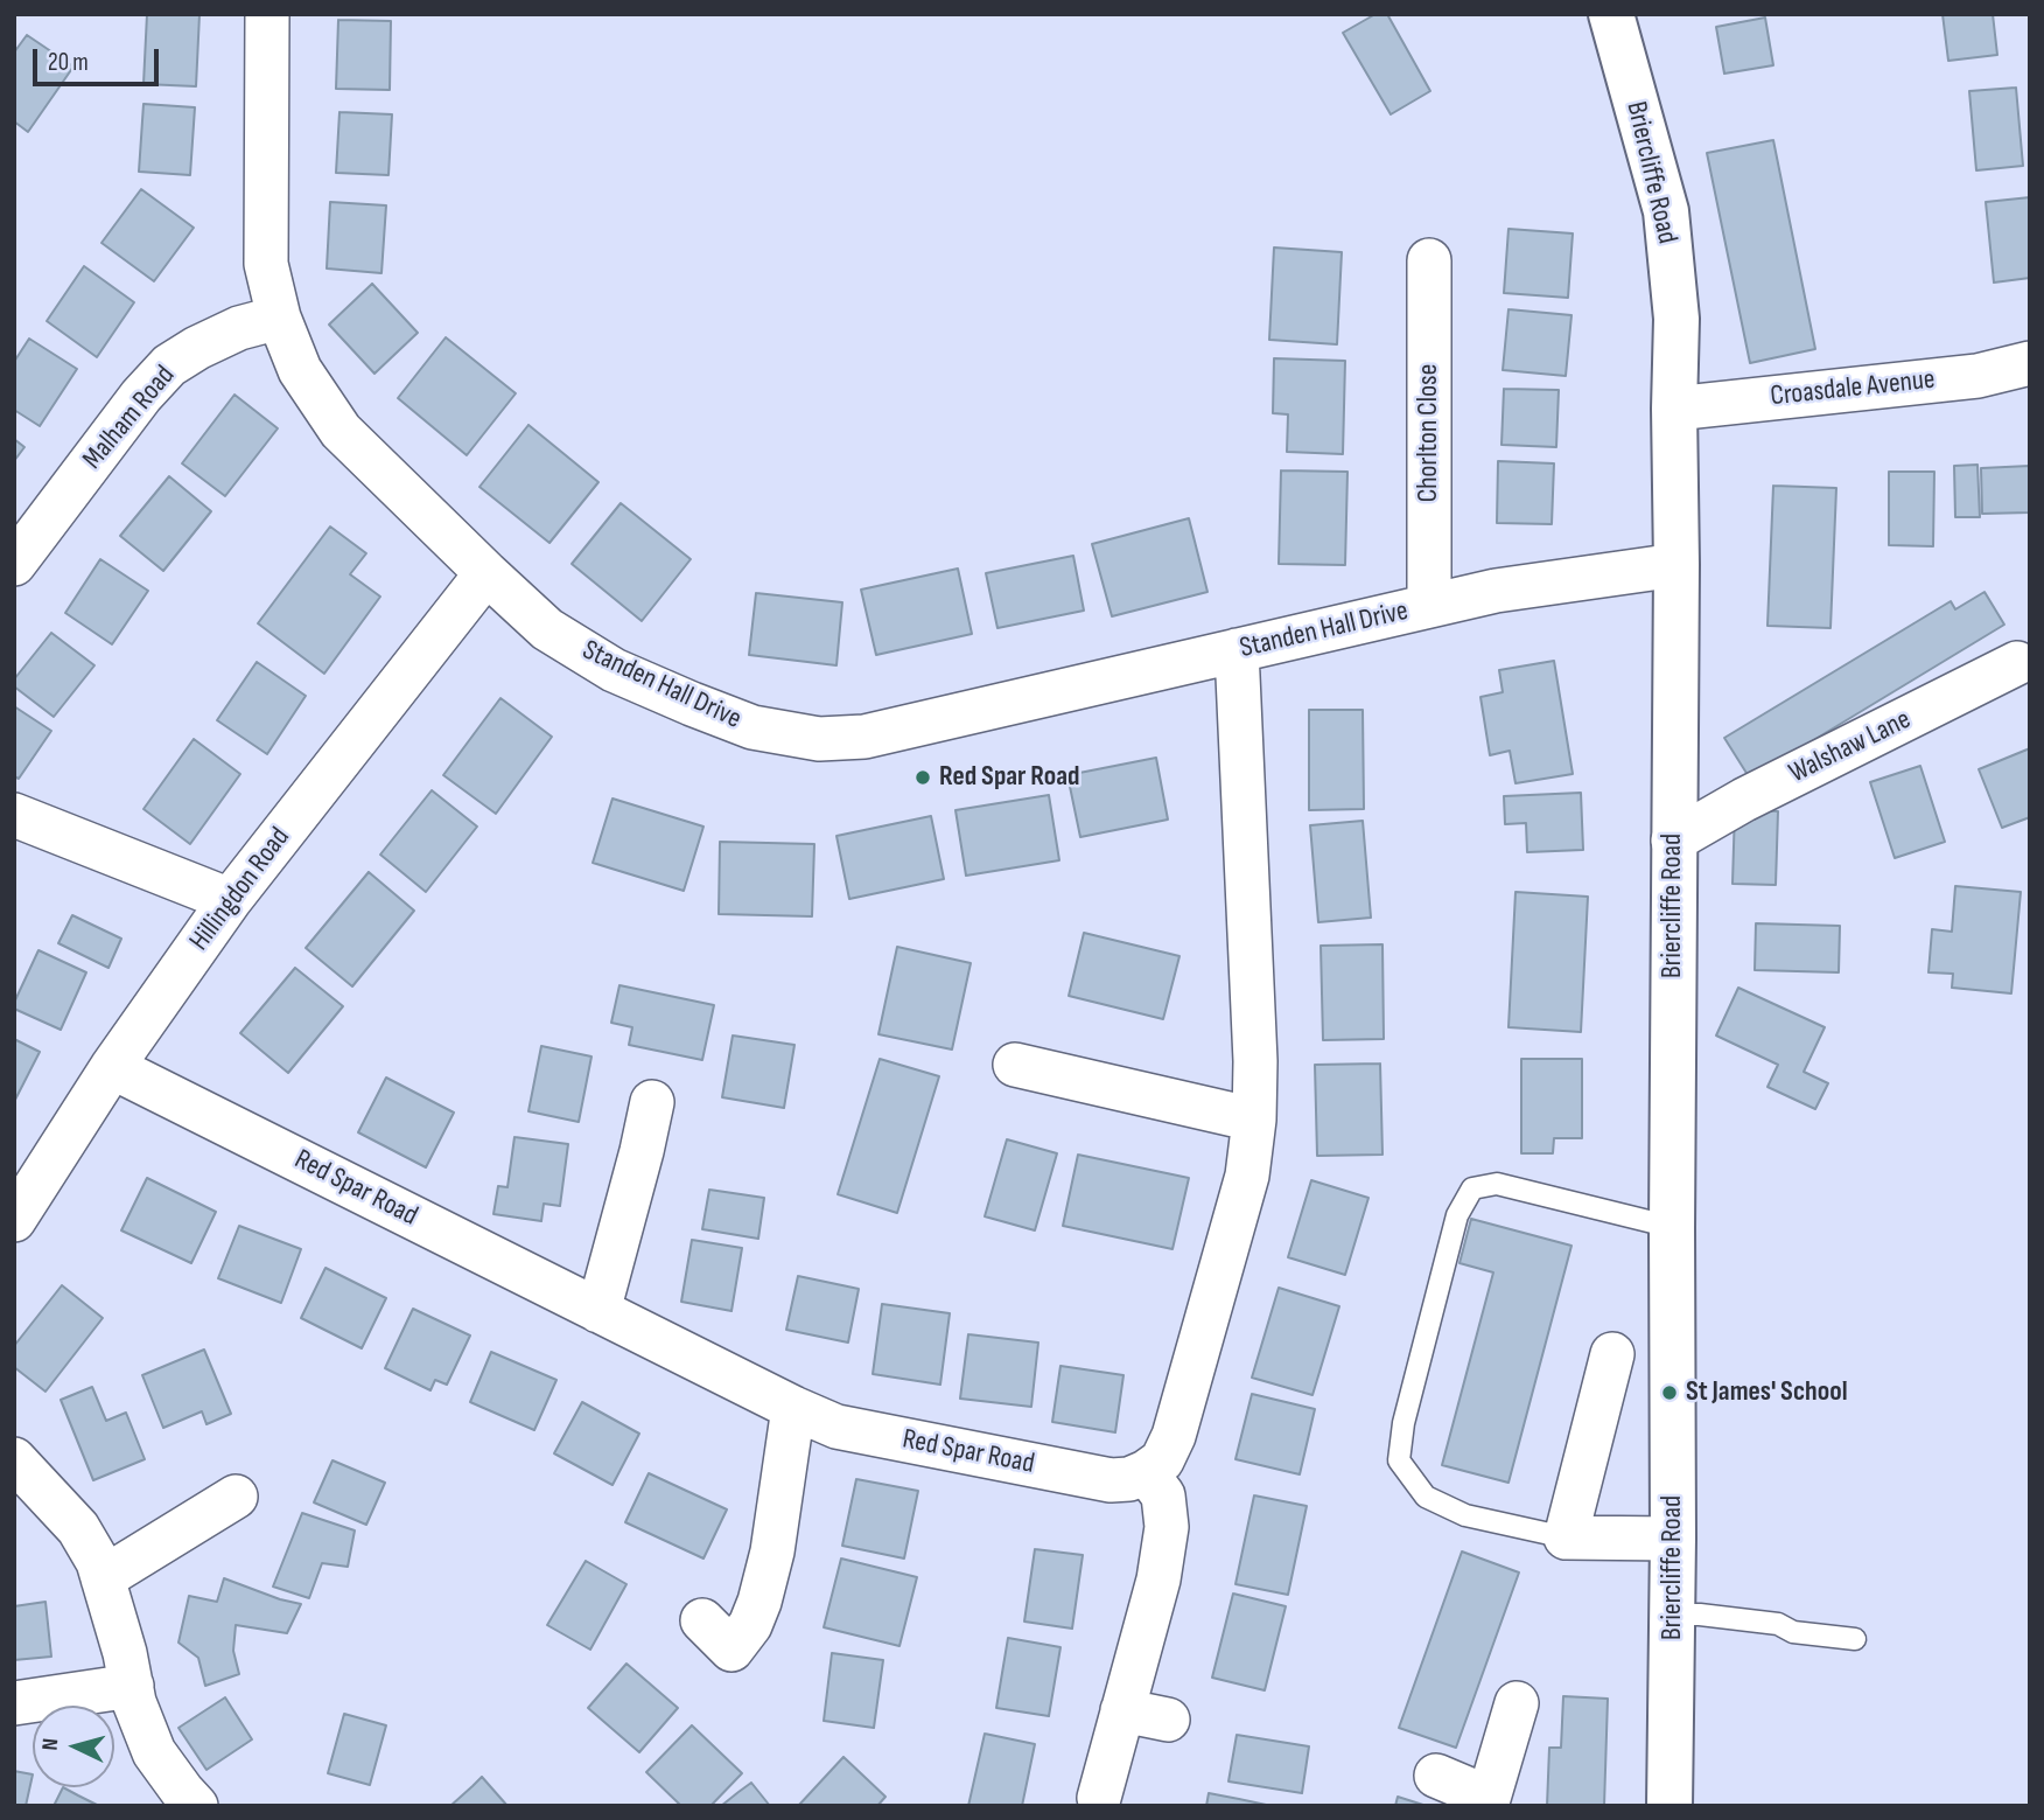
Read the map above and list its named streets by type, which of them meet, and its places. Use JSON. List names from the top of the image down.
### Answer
{
  "streets": {
    "street": [
      "Briercliffe Road",
      "Croasdale Avenue",
      "Malham Road",
      "Chorlton Close",
      "Standen Hall Drive",
      "Walshaw Lane",
      "Hillingdon Road",
      "Red Spar Road"
    ]
  },
  "crossings": [
    ["Briercliffe Road", "Croasdale Avenue"],
    ["Briercliffe Road", "Standen Hall Drive"],
    ["Briercliffe Road", "Walshaw Lane"],
    ["Malham Road", "Standen Hall Drive"],
    ["Chorlton Close", "Standen Hall Drive"],
    ["Standen Hall Drive", "Hillingdon Road"],
    ["Hillingdon Road", "Red Spar Road"]
  ],
  "places": ["Red Spar Road", "St James' School"],
  "scale_bar": "20 m",
  "north": "left"
}
